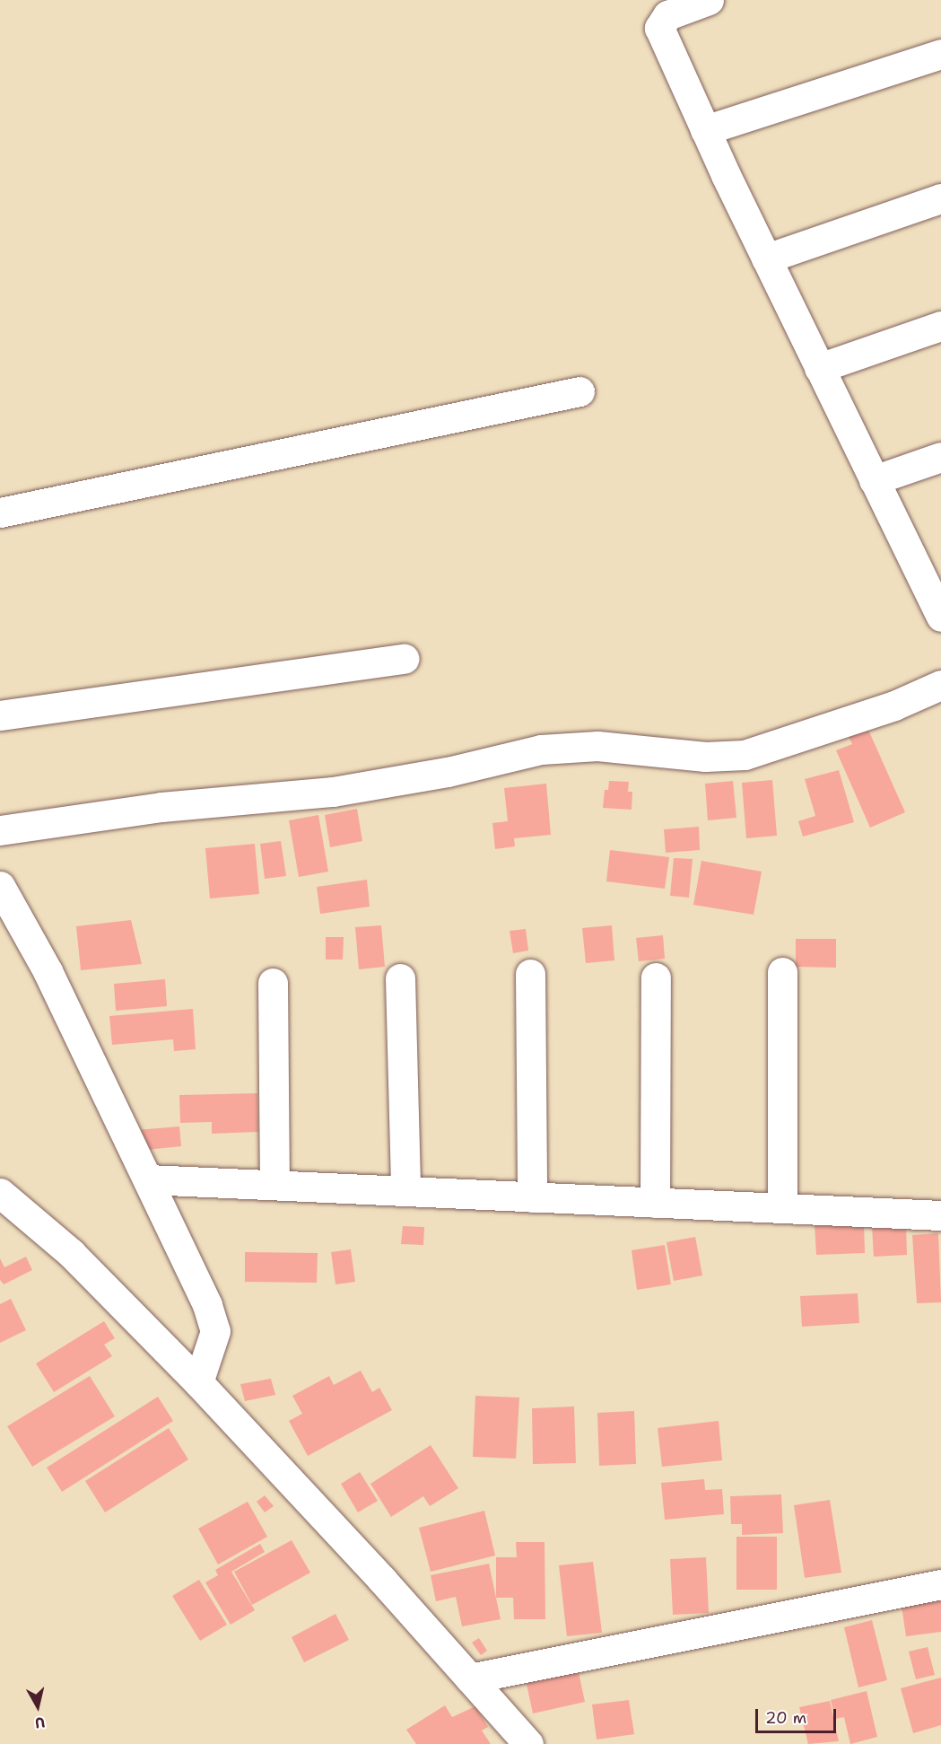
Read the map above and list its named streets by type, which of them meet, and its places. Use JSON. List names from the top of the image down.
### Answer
{
  "scale_bar": "20 m",
  "north": "bottom"
}
